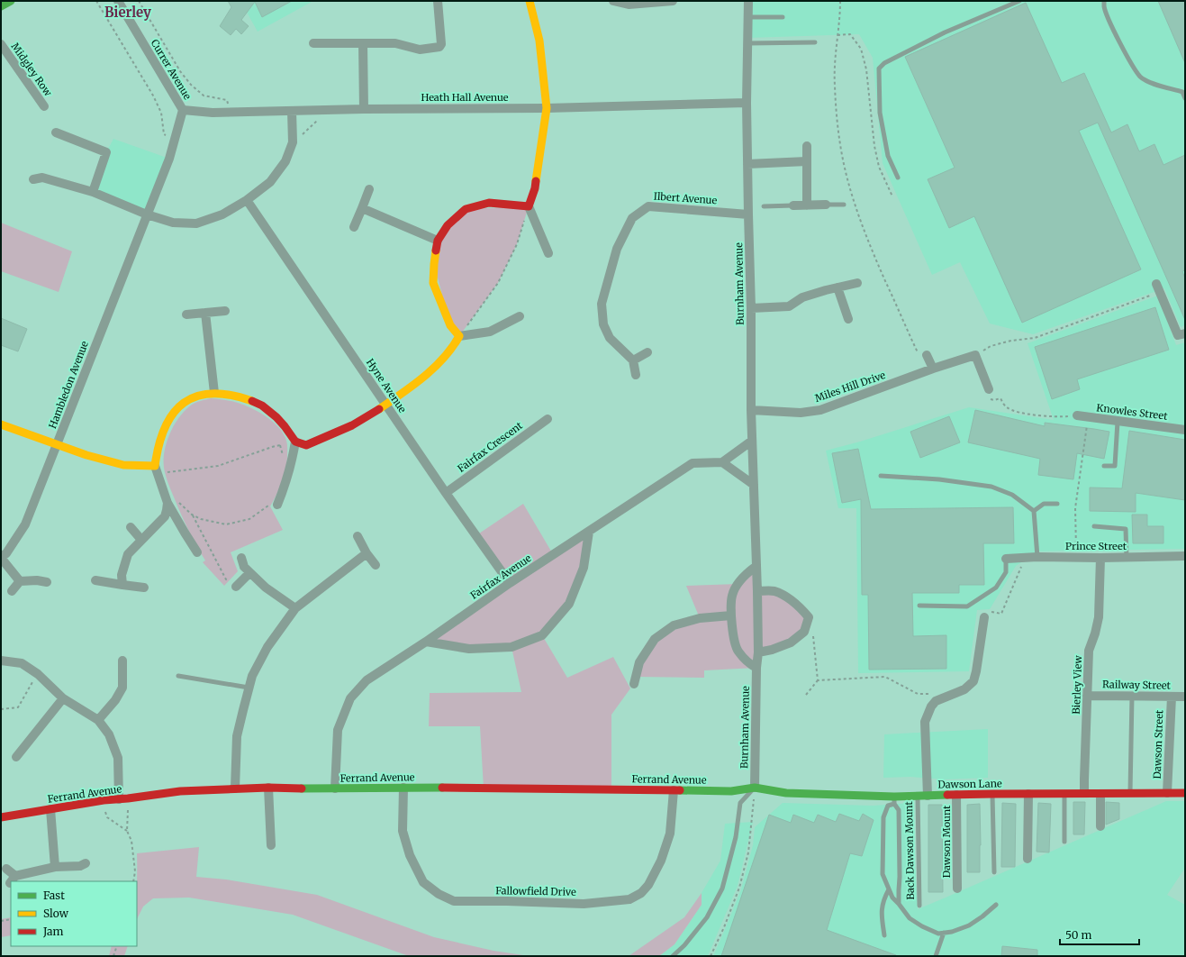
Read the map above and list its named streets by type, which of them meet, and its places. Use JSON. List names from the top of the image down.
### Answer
{
  "streets": {
    "street": [
      "Midgley Row",
      "Currer Avenue",
      "Heath Hall Avenue",
      "Ilbert Avenue",
      "Burnham Avenue",
      "Hambledon Avenue",
      "Hyne Avenue",
      "Miles Hill Drive",
      "Knowles Street",
      "Fairfax Crescent",
      "Prince Street",
      "Fairfax Avenue",
      "Bierley View",
      "Railway Street",
      "Dawson Street",
      "Ferrand Avenue",
      "Dawson Lane",
      "Dawson Mount",
      "Fallowfield Drive"
    ],
    "lane": ["Back Dawson Mount"]
  },
  "crossings": [
    ["Currer Avenue", "Heath Hall Avenue"],
    ["Currer Avenue", "Hambledon Avenue"],
    ["Heath Hall Avenue", "Burnham Avenue"],
    ["Ilbert Avenue", "Burnham Avenue"],
    ["Burnham Avenue", "Miles Hill Drive"],
    ["Burnham Avenue", "Ferrand Avenue"],
    ["Burnham Avenue", "Dawson Lane"],
    ["Hyne Avenue", "Fairfax Crescent"],
    ["Hyne Avenue", "Fairfax Avenue"],
    ["Prince Street", "Bierley View"],
    ["Fairfax Avenue", "Ferrand Avenue"],
    ["Bierley View", "Railway Street"],
    ["Bierley View", "Dawson Lane"],
    ["Railway Street", "Dawson Street"],
    ["Dawson Street", "Dawson Lane"],
    ["Ferrand Avenue", "Dawson Lane"],
    ["Ferrand Avenue", "Fallowfield Drive"],
    ["Dawson Lane", "Dawson Mount"],
    ["Dawson Lane", "Back Dawson Mount"]
  ],
  "districts": ["Bierley"],
  "legend": ["Fast", "Slow", "Jam"],
  "scale_bar": "50 m"
}
